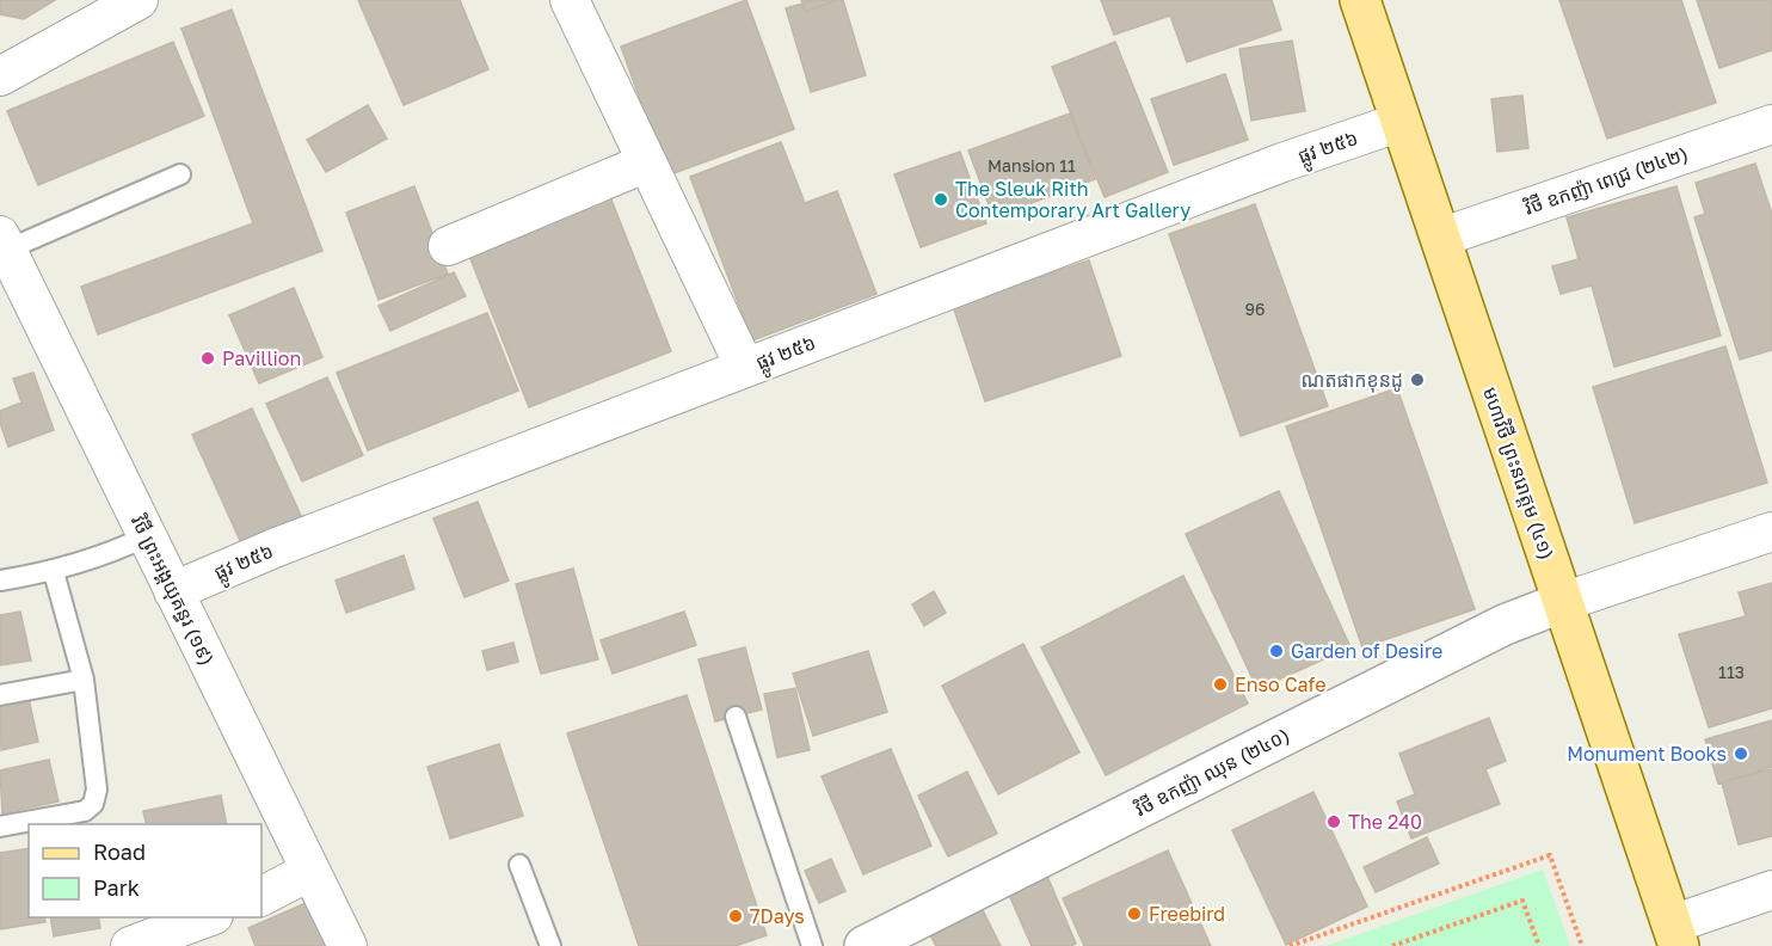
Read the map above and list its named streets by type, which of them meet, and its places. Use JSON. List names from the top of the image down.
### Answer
{
  "streets": {
    "main road": ["មហាវិថី ព្រះនរោត្តម (៤១)"],
    "street": [
      "ផ្លូវ ២៥៦",
      "វិថី ឧកញ៉ា ពេជ្រ (២៤២)",
      "វិថី ព្រះអង្គយុគន្ធរ (១៩)",
      "វិថី ឧកញ៉ា ឈុន (២៤០)"
    ]
  },
  "crossings": [
    ["ផ្លូវ ២៥៦", "មហាវិថី ព្រះនរោត្តម (៤១)"],
    ["ផ្លូវ ២៥៦", "វិថី ព្រះអង្គយុគន្ធរ (១៩)"],
    ["វិថី ឧកញ៉ា ពេជ្រ (២៤២)", "មហាវិថី ព្រះនរោត្តម (៤១)"],
    ["មហាវិថី ព្រះនរោត្តម (៤១)", "វិថី ឧកញ៉ា ឈុន (២៤០)"]
  ],
  "places": [
    "The Sleuk Rith Contemporary Art Gallery",
    "Pavillion",
    "ណតផាកខុនដូ",
    "Garden of Desire",
    "Enso Cafe",
    "Monument Books",
    "The 240",
    "Freebird",
    "7Days"
  ],
  "house_numbers": ["Mansion 11", "96", "113"],
  "legend": ["Road", "Park"]
}
